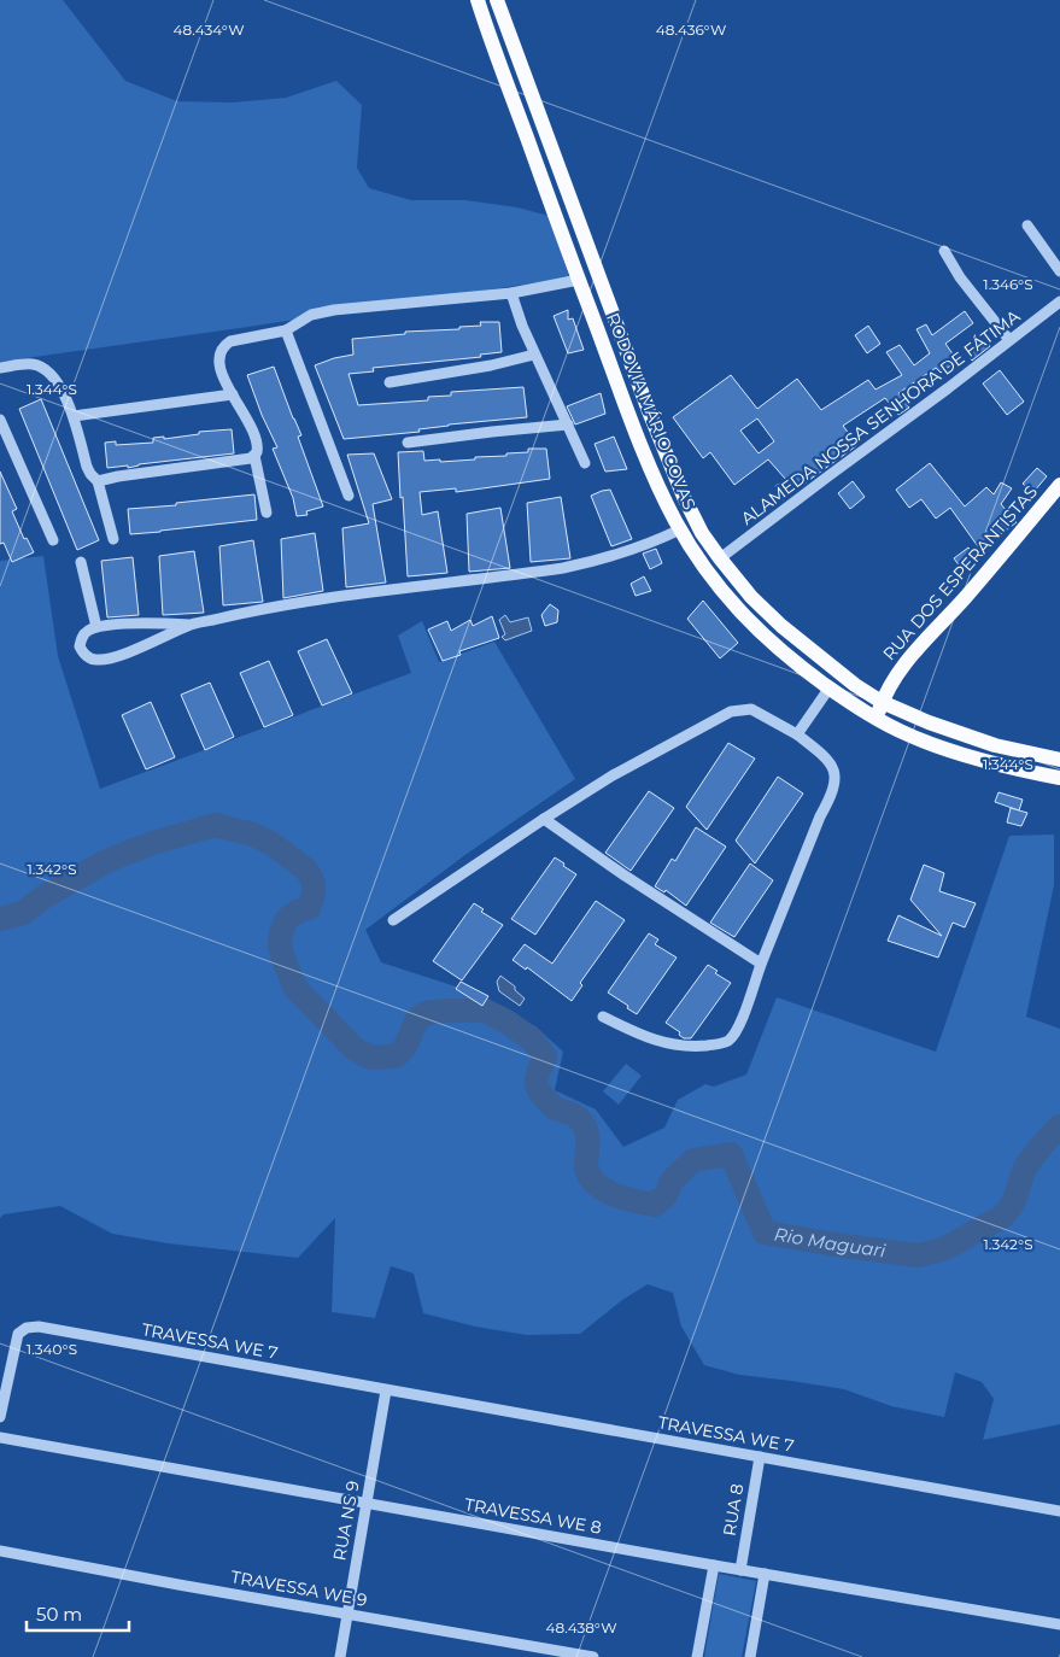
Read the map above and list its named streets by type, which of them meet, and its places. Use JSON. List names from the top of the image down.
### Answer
{
  "streets": {
    "main road": ["RODOVIA MÁRIO COVAS", "RUA DOS ESPERANTISTAS"],
    "street": [
      "ALAMEDA NOSSA SENHORA DE FÁTIMA",
      "TRAVESSA WE 7",
      "RUA 8",
      "TRAVESSA WE 8",
      "RUA NS 9",
      "TRAVESSA WE 9"
    ]
  },
  "crossings": [
    ["RODOVIA MÁRIO COVAS", "ALAMEDA NOSSA SENHORA DE FÁTIMA"],
    ["RODOVIA MÁRIO COVAS", "RUA DOS ESPERANTISTAS"],
    ["TRAVESSA WE 7", "RUA 8"],
    ["TRAVESSA WE 7", "RUA NS 9"],
    ["RUA 8", "TRAVESSA WE 8"],
    ["TRAVESSA WE 8", "RUA NS 9"],
    ["RUA NS 9", "TRAVESSA WE 9"]
  ],
  "water": ["Rio Maguari"],
  "scale_bar": "50 m",
  "coordinates": [
    "48.434°W",
    "48.436°W",
    "1.346°S",
    "1.344°S",
    "1.342°S",
    "1.340°S",
    "48.438°W"
  ]
}
